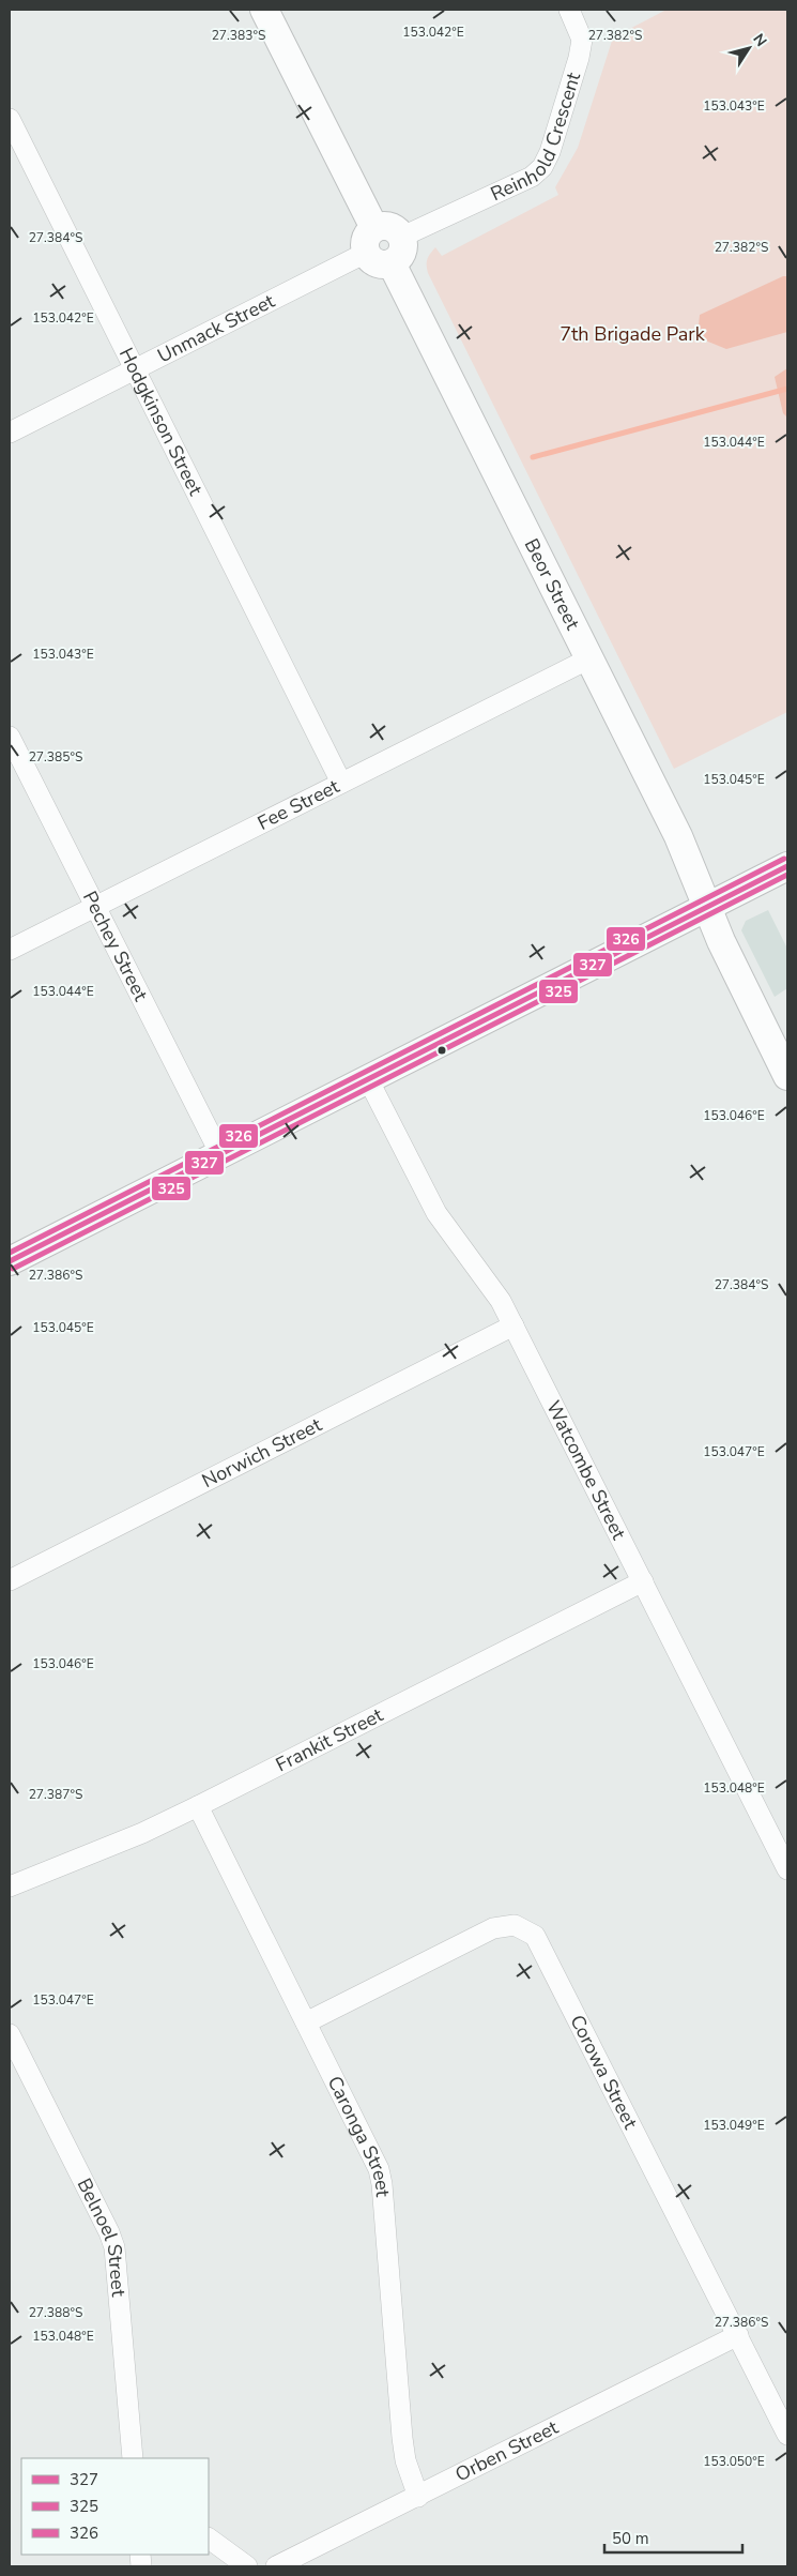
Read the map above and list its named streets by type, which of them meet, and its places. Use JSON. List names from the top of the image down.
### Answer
{
  "streets": {
    "street": [
      "Reinhold Crescent",
      "Unmack Street",
      "Hodgkinson Street",
      "Beor Street",
      "Fee Street",
      "Pechey Street",
      "Norwich Street",
      "Watcombe Street",
      "Frankit Street",
      "Corowa Street",
      "Caronga Street",
      "Belnoel Street",
      "Orben Street"
    ]
  },
  "crossings": [
    ["Reinhold Crescent", "Unmack Street"],
    ["Reinhold Crescent", "Beor Street"],
    ["Unmack Street", "Hodgkinson Street"],
    ["Unmack Street", "Beor Street"],
    ["Hodgkinson Street", "Fee Street"],
    ["Beor Street", "Fee Street"],
    ["Fee Street", "Pechey Street"],
    ["Norwich Street", "Watcombe Street"],
    ["Watcombe Street", "Frankit Street"],
    ["Frankit Street", "Caronga Street"],
    ["Corowa Street", "Caronga Street"],
    ["Corowa Street", "Orben Street"],
    ["Caronga Street", "Orben Street"]
  ],
  "parks": ["7th Brigade Park"],
  "lines": ["transit line 326", "transit line 327", "transit line 325"],
  "legend": ["327", "325", "326"],
  "scale_bar": "50 m",
  "north": "top right",
  "coordinates": [
    "153.042°E",
    "27.383°S",
    "27.382°S",
    "153.043°E",
    "27.384°S",
    "153.044°E",
    "27.385°S",
    "153.045°E",
    "153.046°E",
    "27.386°S",
    "153.047°E",
    "153.048°E",
    "27.387°S",
    "153.049°E",
    "27.388°S",
    "153.050°E"
  ]
}
